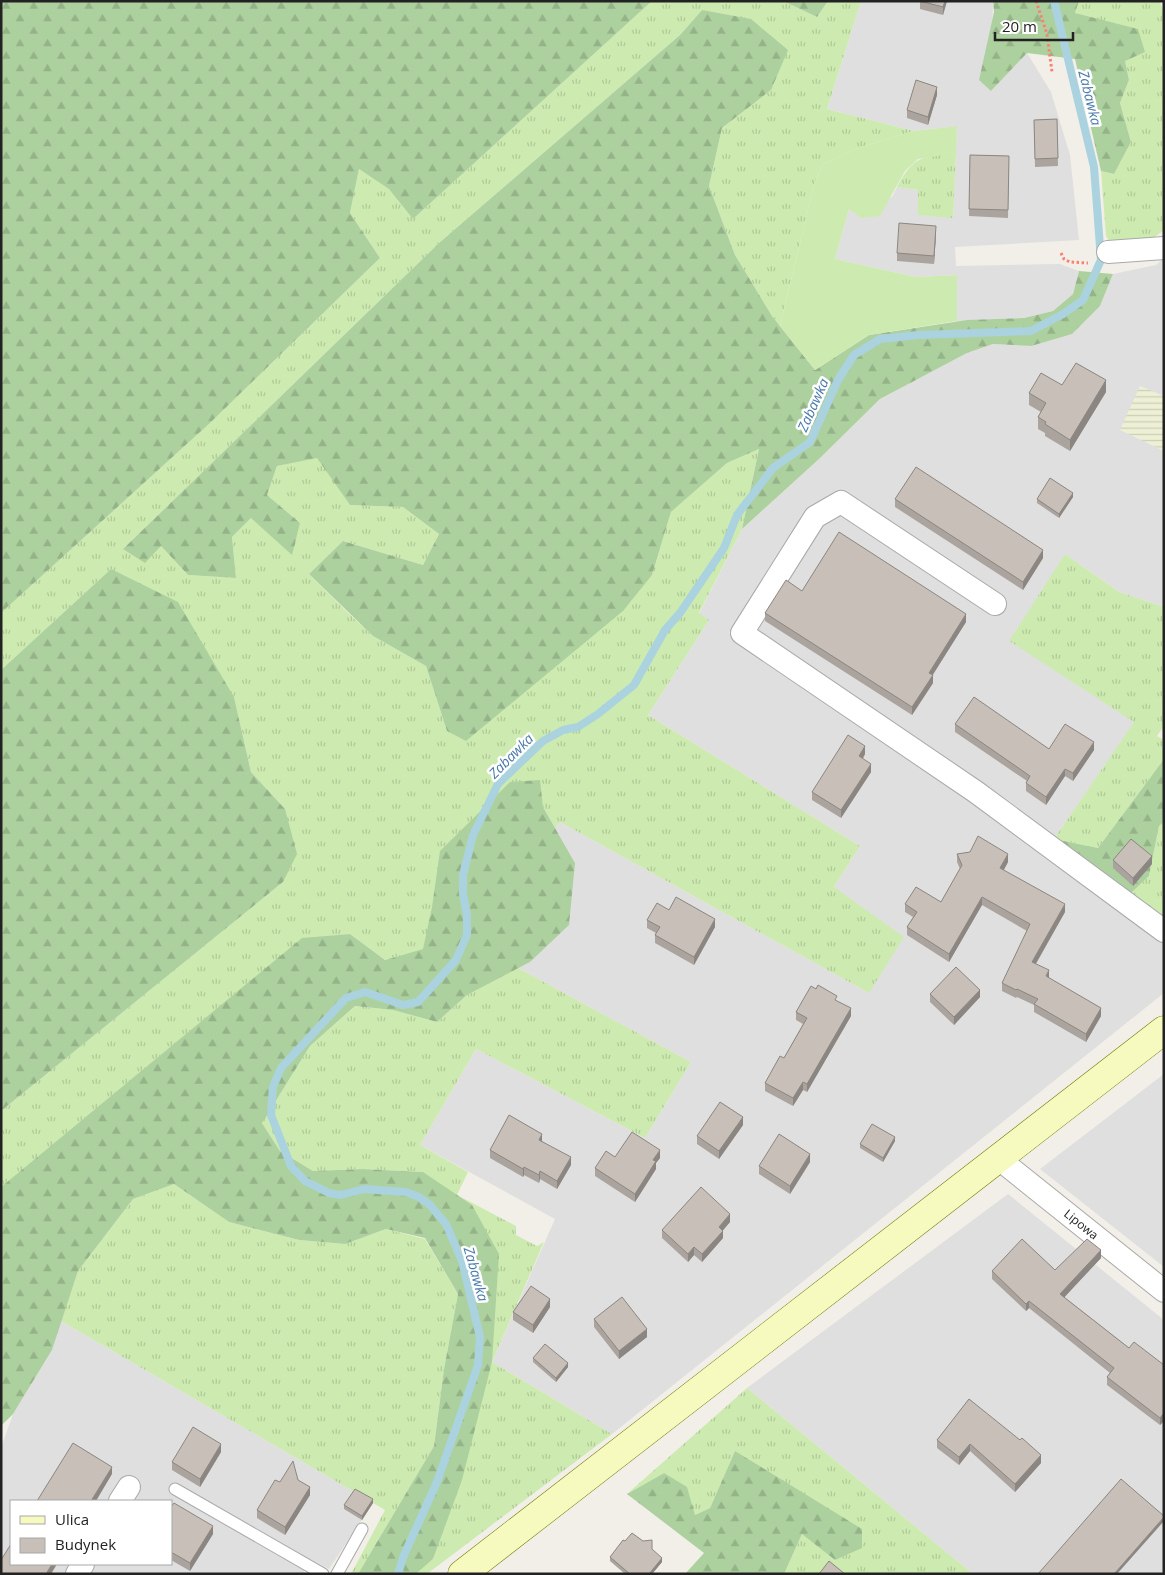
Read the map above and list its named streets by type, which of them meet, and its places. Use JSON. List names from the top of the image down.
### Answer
{
  "streets": {
    "street": ["Lipowa"]
  },
  "water": ["Zabawka"],
  "legend": ["Ulica", "Budynek"],
  "scale_bar": "20 m"
}
